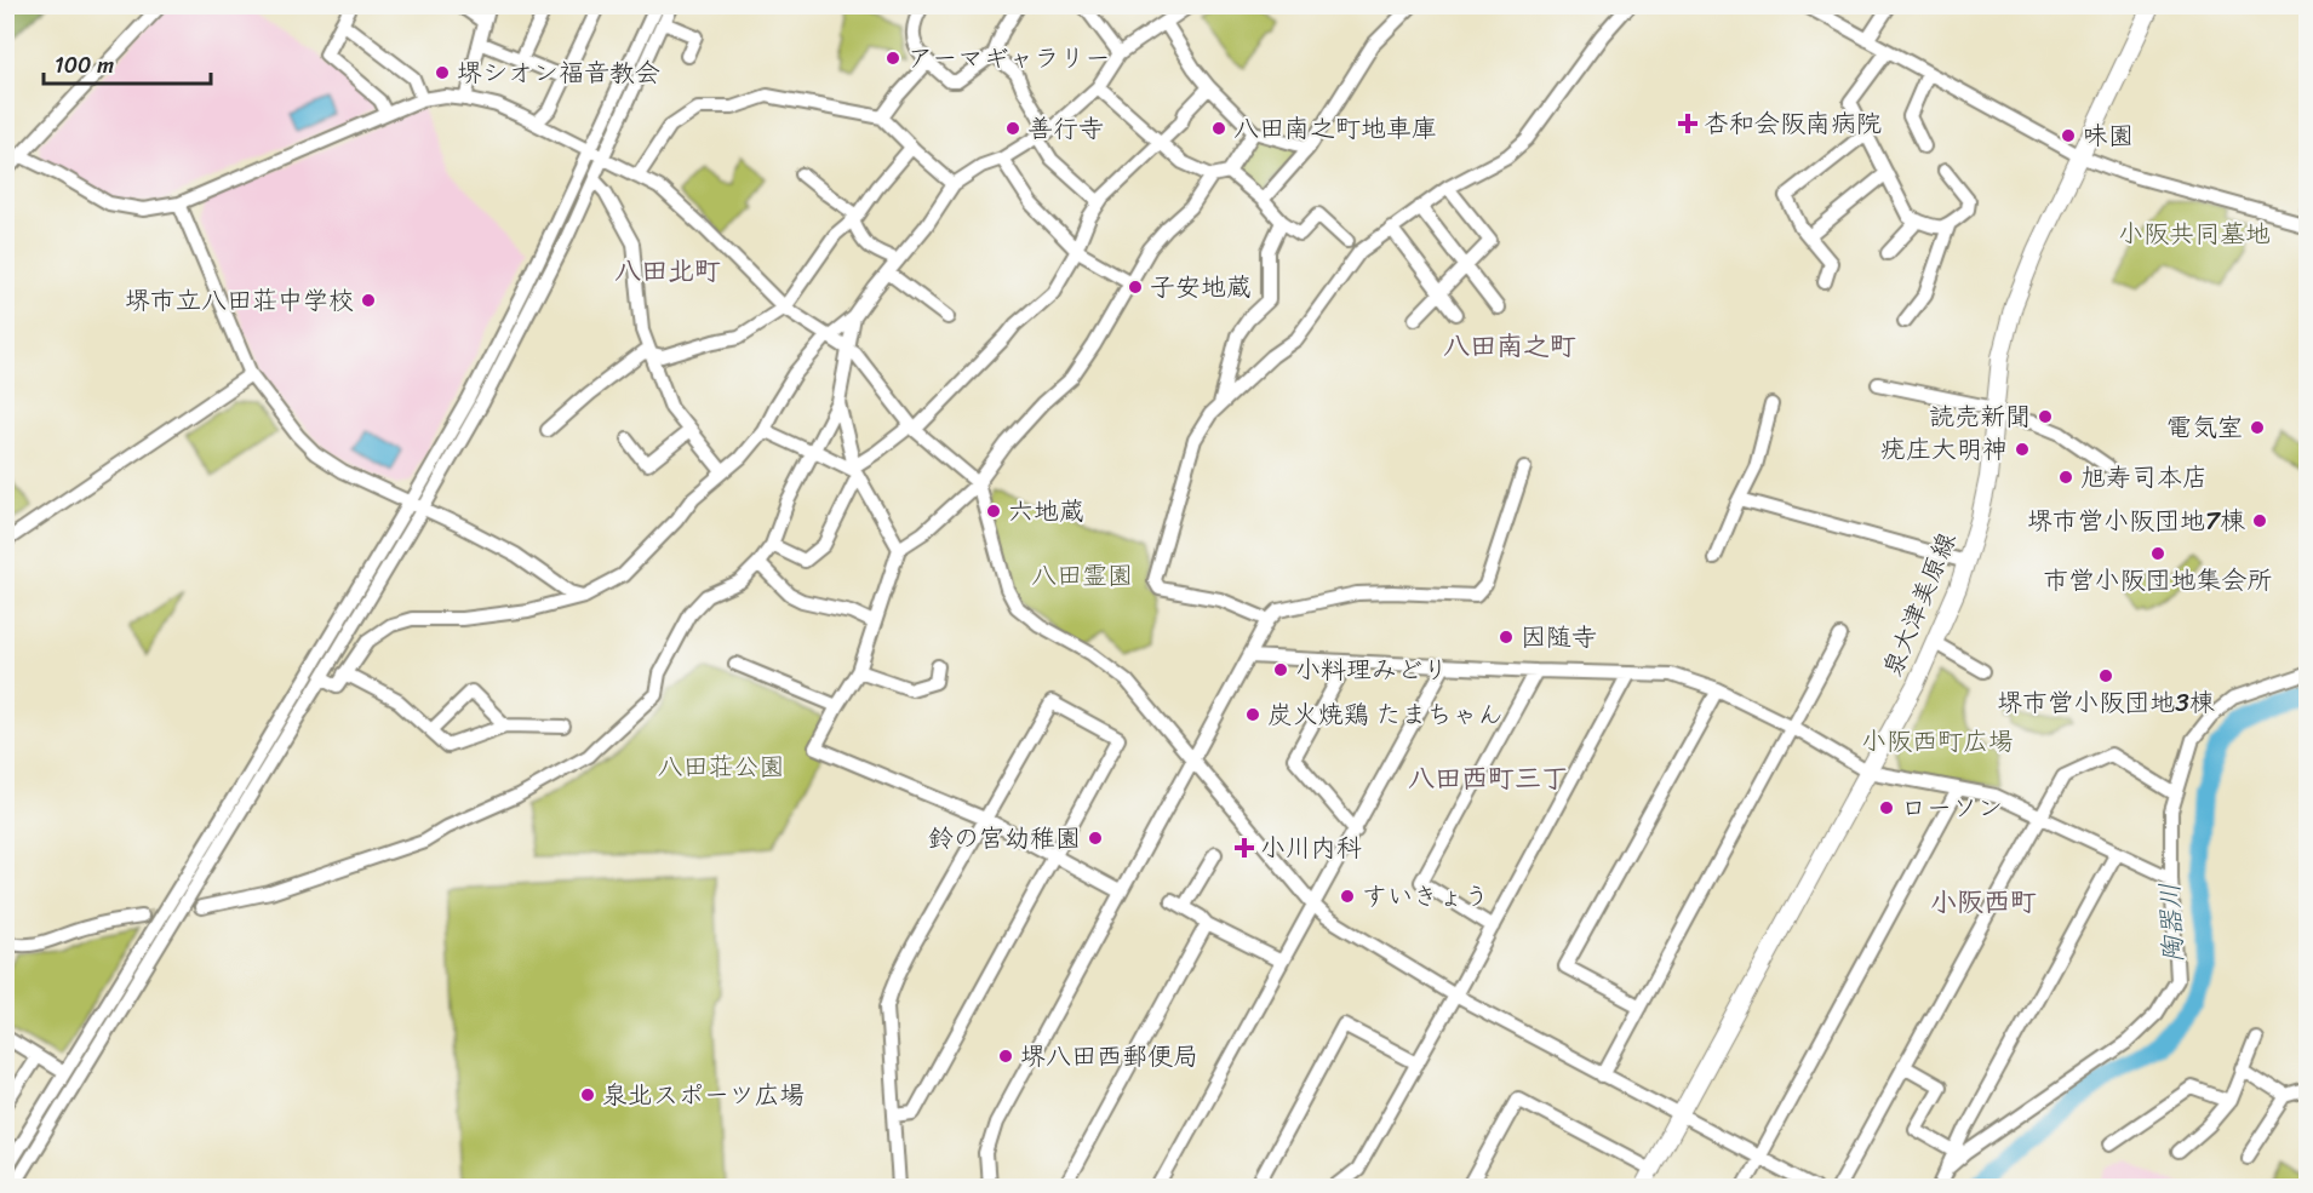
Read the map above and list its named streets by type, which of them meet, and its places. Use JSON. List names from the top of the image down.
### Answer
{
  "streets": {
    "main road": ["泉大津美原線"]
  },
  "districts": [
    "八田北町",
    "八田南之町",
    "八田西町三丁",
    "小阪西町"
  ],
  "water": ["陶器川"],
  "parks": [
    "小阪共同墓地",
    "八田霊園",
    "小阪西町広場",
    "八田荘公園"
  ],
  "places": {
    "other": [
      "アーマギャラリー",
      "堺シオン福音教会",
      "善行寺",
      "八田南之町地車庫",
      "味園",
      "子安地蔵",
      "堺市立八田荘中学校",
      "読売新聞",
      "電気室",
      "疣庄大明神",
      "旭寿司本店",
      "六地蔵",
      "堺市営小阪団地7棟",
      "市営小阪団地集会所",
      "因随寺",
      "小料理みどり",
      "堺市営小阪団地3棟",
      "炭火焼鶏 たまちゃん",
      "ローソン",
      "鈴の宮幼稚園",
      "すいきょう",
      "堺八田西郵便局",
      "泉北スポーツ広場"
    ],
    "health": ["杏和会阪南病院", "小川内科"]
  },
  "scale_bar": "100 m"
}
